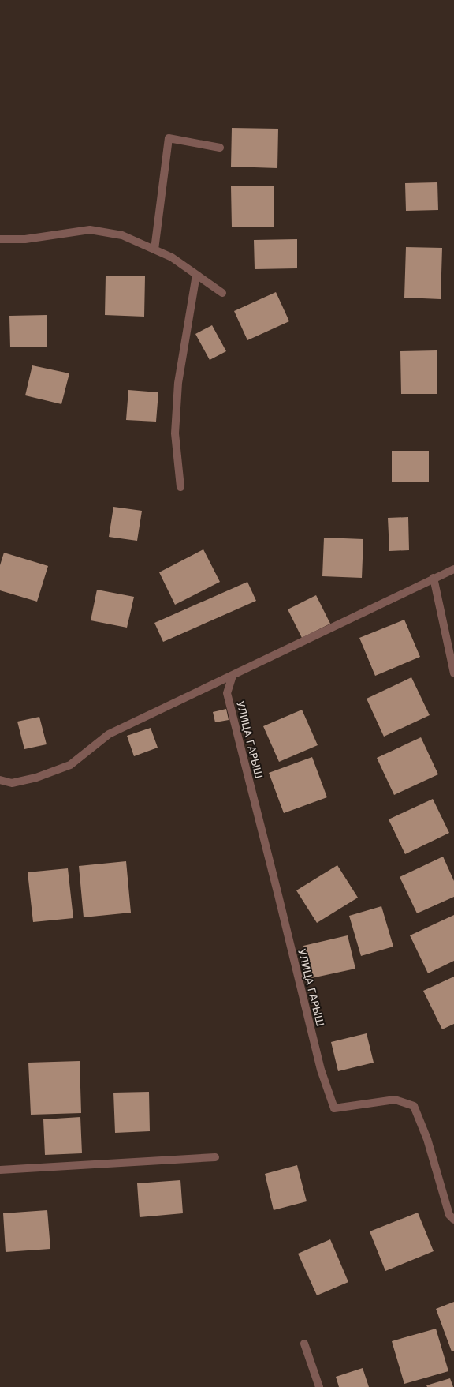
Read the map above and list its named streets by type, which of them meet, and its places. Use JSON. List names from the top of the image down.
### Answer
{
  "streets": {
    "street": ["УЛИЦА ГАРЫШ"]
  }
}
